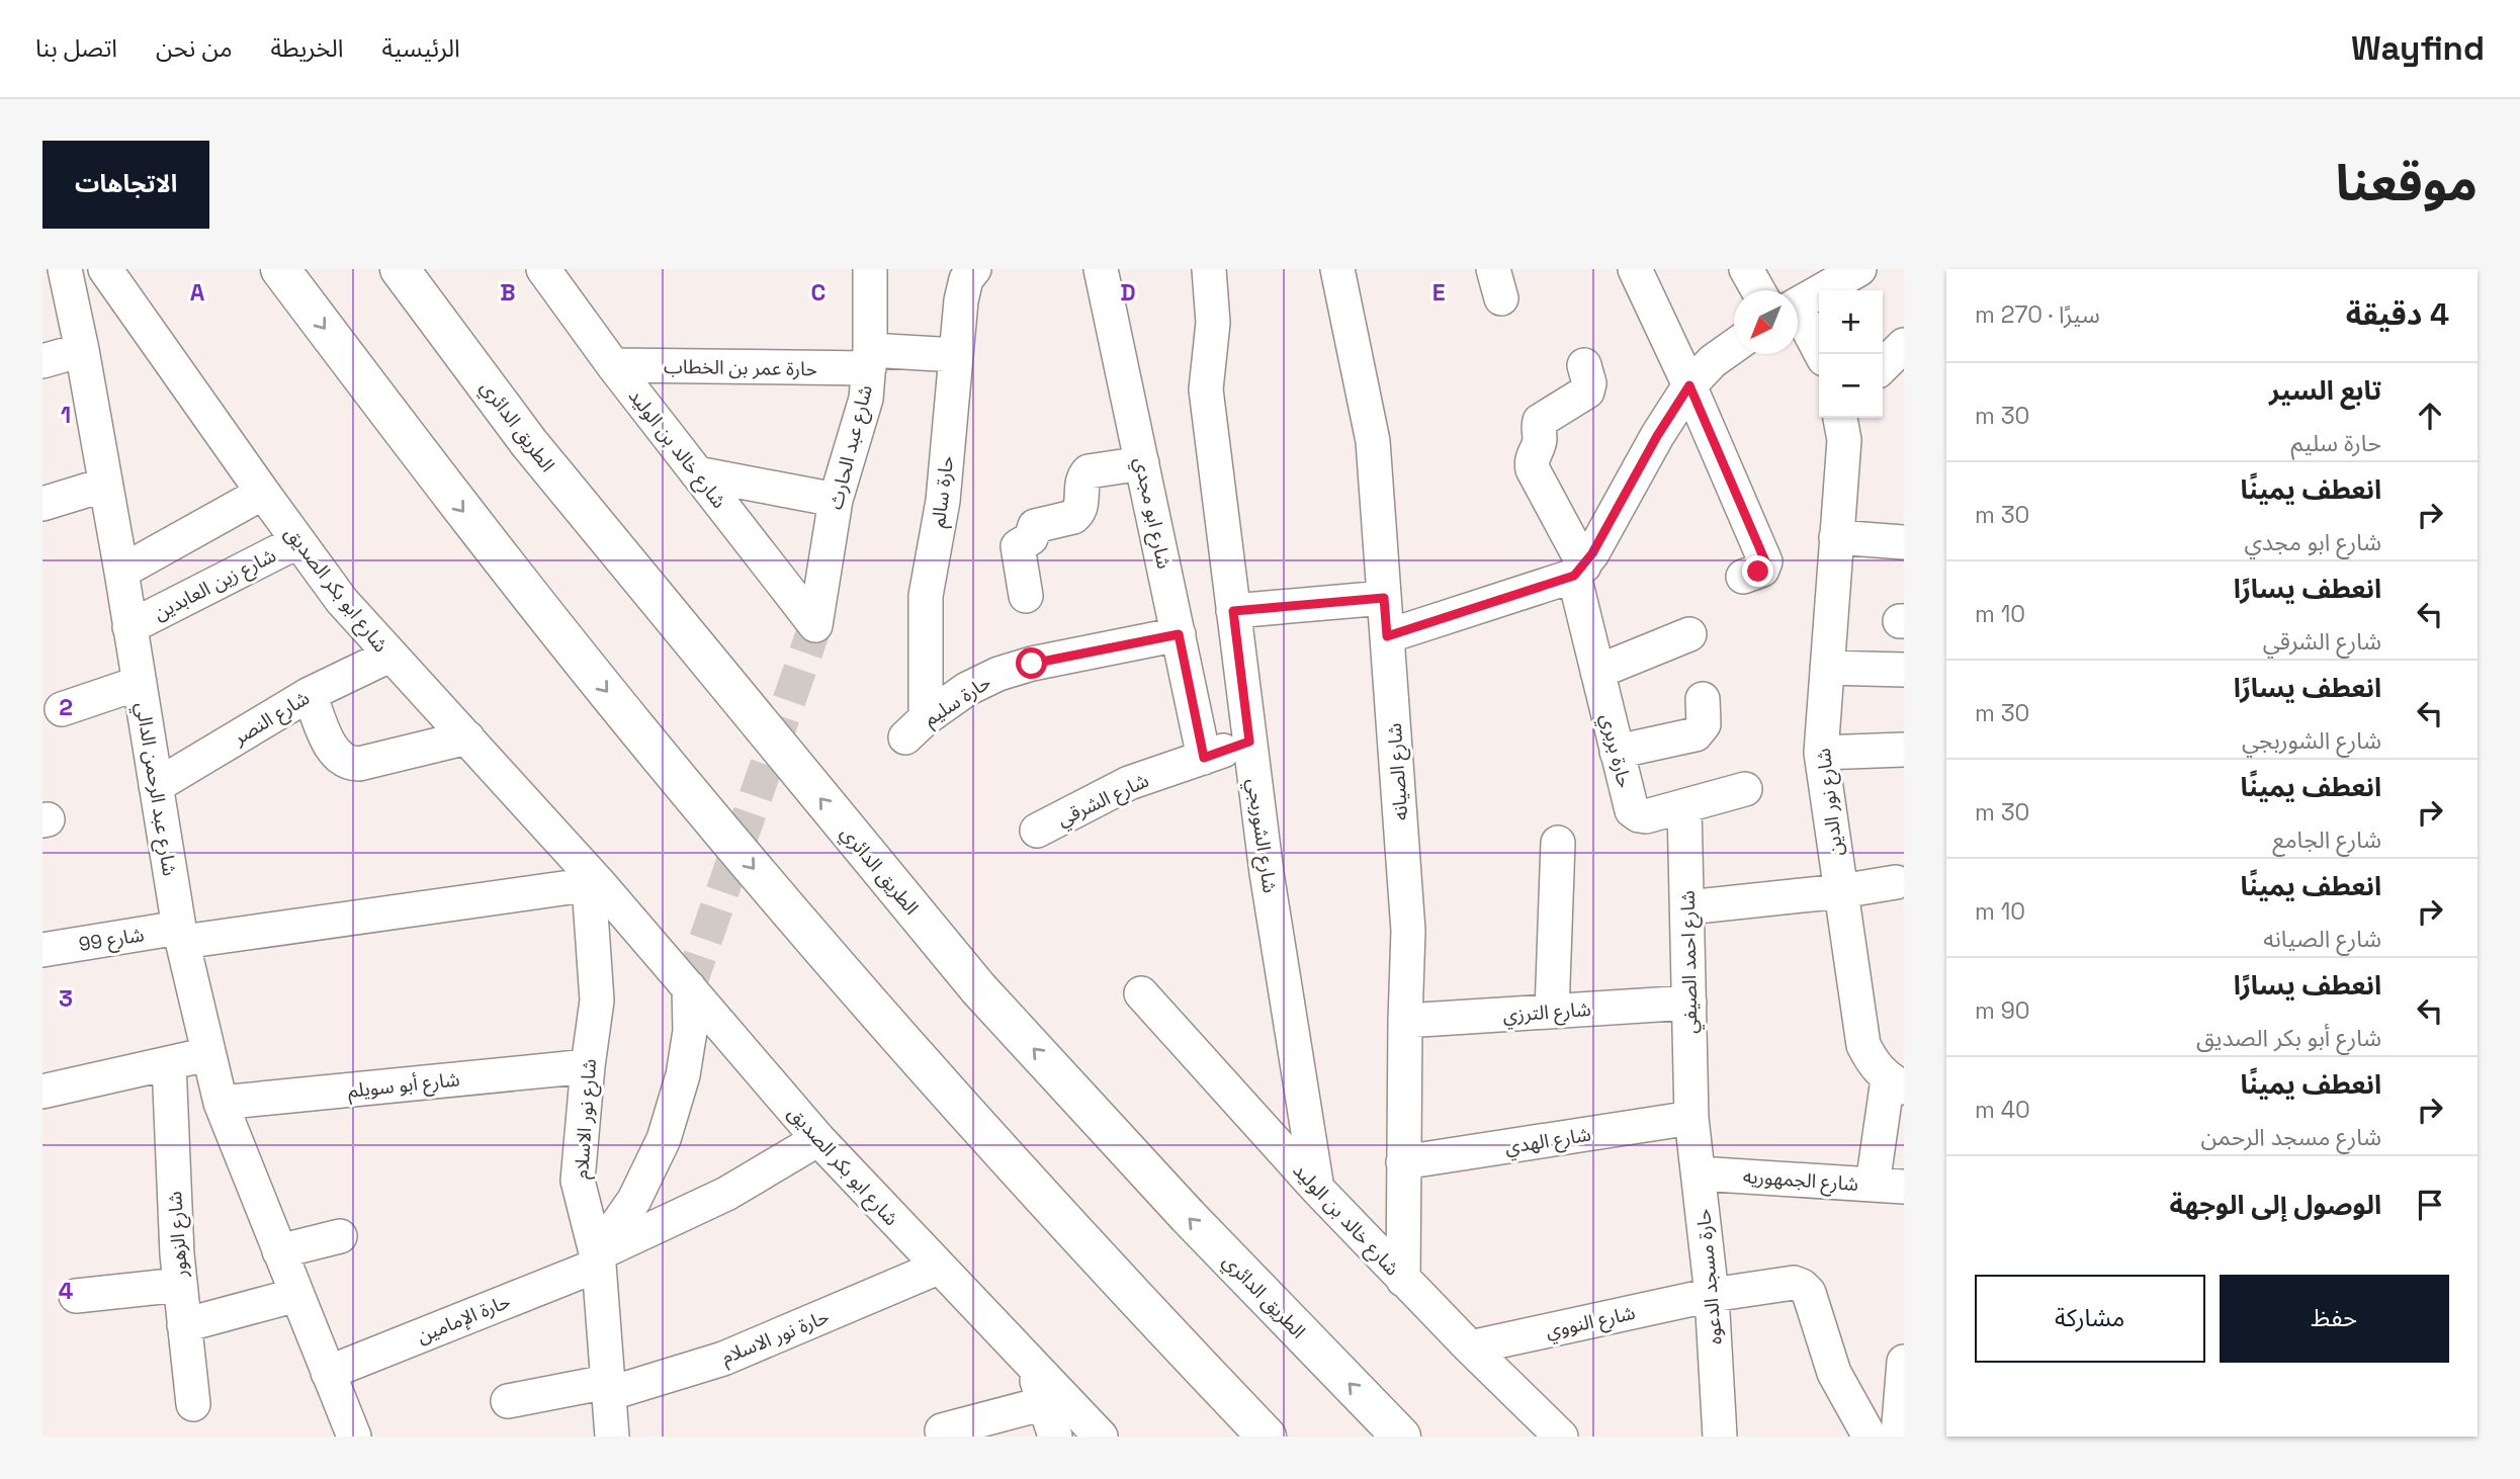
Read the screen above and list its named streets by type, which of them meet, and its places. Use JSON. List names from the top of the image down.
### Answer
{
  "streets": {
    "highway": ["الطريق الدائري"],
    "street": [
      "حارة عمر بن الخطاب",
      "شارع عبد الحارث",
      "شارع خالد بن الوليد",
      "حارة سالم",
      "شارع ابو مجدي",
      "شارع زين العابدين",
      "شارع ابو بكر الصديق",
      "حارة سليم",
      "شارع النصر",
      "حارة بربري",
      "شارع الصيانه",
      "شارع عبد الرحمن الدالي",
      "شارع الشرقي",
      "شارع نور الدين",
      "شارع الشوربجي",
      "شارع 99",
      "شارع احمد الصيفي",
      "شارع الترزي",
      "شارع أبو سويلم",
      "شارع نور الاسلام",
      "شارع الهدي",
      "شارع الجمهوريه",
      "شارع الزهور",
      "حارة مسجد الدعوه",
      "حارة الإمامين",
      "شارع النووي",
      "حارة نور الاسلام"
    ]
  },
  "crossings": [
    ["حارة عمر بن الخطاب", "شارع عبد الحارث"],
    ["حارة عمر بن الخطاب", "شارع خالد بن الوليد"],
    ["حارة عمر بن الخطاب", "حارة سالم"],
    ["شارع عبد الحارث", "شارع خالد بن الوليد"],
    ["شارع خالد بن الوليد", "شارع الصيانه"],
    ["شارع خالد بن الوليد", "شارع الشوربجي"],
    ["شارع خالد بن الوليد", "شارع النووي"],
    ["حارة سالم", "حارة سليم"],
    ["شارع ابو مجدي", "حارة سليم"],
    ["شارع ابو مجدي", "شارع الشرقي"],
    ["شارع زين العابدين", "شارع ابو بكر الصديق"],
    ["شارع زين العابدين", "شارع عبد الرحمن الدالي"],
    ["شارع ابو بكر الصديق", "شارع النصر"],
    ["شارع ابو بكر الصديق", "شارع نور الاسلام"],
    ["شارع ابو بكر الصديق", "حارة الإمامين"],
    ["شارع ابو بكر الصديق", "حارة نور الاسلام"],
    ["شارع النصر", "شارع عبد الرحمن الدالي"],
    ["حارة بربري", "شارع احمد الصيفي"],
    ["شارع الصيانه", "شارع الترزي"],
    ["شارع الصيانه", "شارع الهدي"],
    ["شارع عبد الرحمن الدالي", "شارع 99"],
    ["شارع عبد الرحمن الدالي", "شارع أبو سويلم"],
    ["شارع عبد الرحمن الدالي", "حارة الإمامين"],
    ["شارع الشرقي", "شارع الشوربجي"],
    ["شارع احمد الصيفي", "شارع الترزي"],
    ["شارع احمد الصيفي", "شارع الهدي"],
    ["شارع احمد الصيفي", "حارة مسجد الدعوه"],
    ["شارع أبو سويلم", "شارع نور الاسلام"],
    ["شارع نور الاسلام", "حارة الإمامين"],
    ["شارع نور الاسلام", "حارة نور الاسلام"],
    ["شارع الهدي", "حارة مسجد الدعوه"],
    ["شارع الجمهوريه", "حارة مسجد الدعوه"],
    ["حارة مسجد الدعوه", "شارع النووي"]
  ],
  "north": "bottom left",
  "page": {
    "header": "Wayfind",
    "nav": [
      "الرئيسية",
      "الخريطة",
      "من نحن",
      "اتصل بنا"
    ],
    "title": "موقعنا",
    "buttons": [
      "الاتجاهات",
      ["حفظ", "مشاركة"]
    ],
    "heading": ["4 دقيقة", "سيرًا · 270 m"],
    "map_buttons": ["+", "−"],
    "list": [
      ["تابع السير", "حارة سليم", "30 m"],
      ["انعطف يمينًا", "شارع ابو مجدي", "30 m"],
      ["انعطف يسارًا", "شارع الشرقي", "10 m"],
      ["انعطف يسارًا", "شارع الشوربجي", "30 m"],
      ["انعطف يمينًا", "شارع الجامع", "30 m"],
      ["انعطف يمينًا", "شارع الصيانه", "10 m"],
      ["انعطف يسارًا", "شارع أبو بكر الصديق", "90 m"],
      ["انعطف يمينًا", "شارع مسجد الرحمن", "40 m"],
      "الوصول إلى الوجهة"
    ]
  },
  "grid": {
    "columns": [
      "A",
      "B",
      "C",
      "D",
      "E"
    ],
    "rows": [
      "1",
      "2",
      "3",
      "4"
    ]
  }
}
